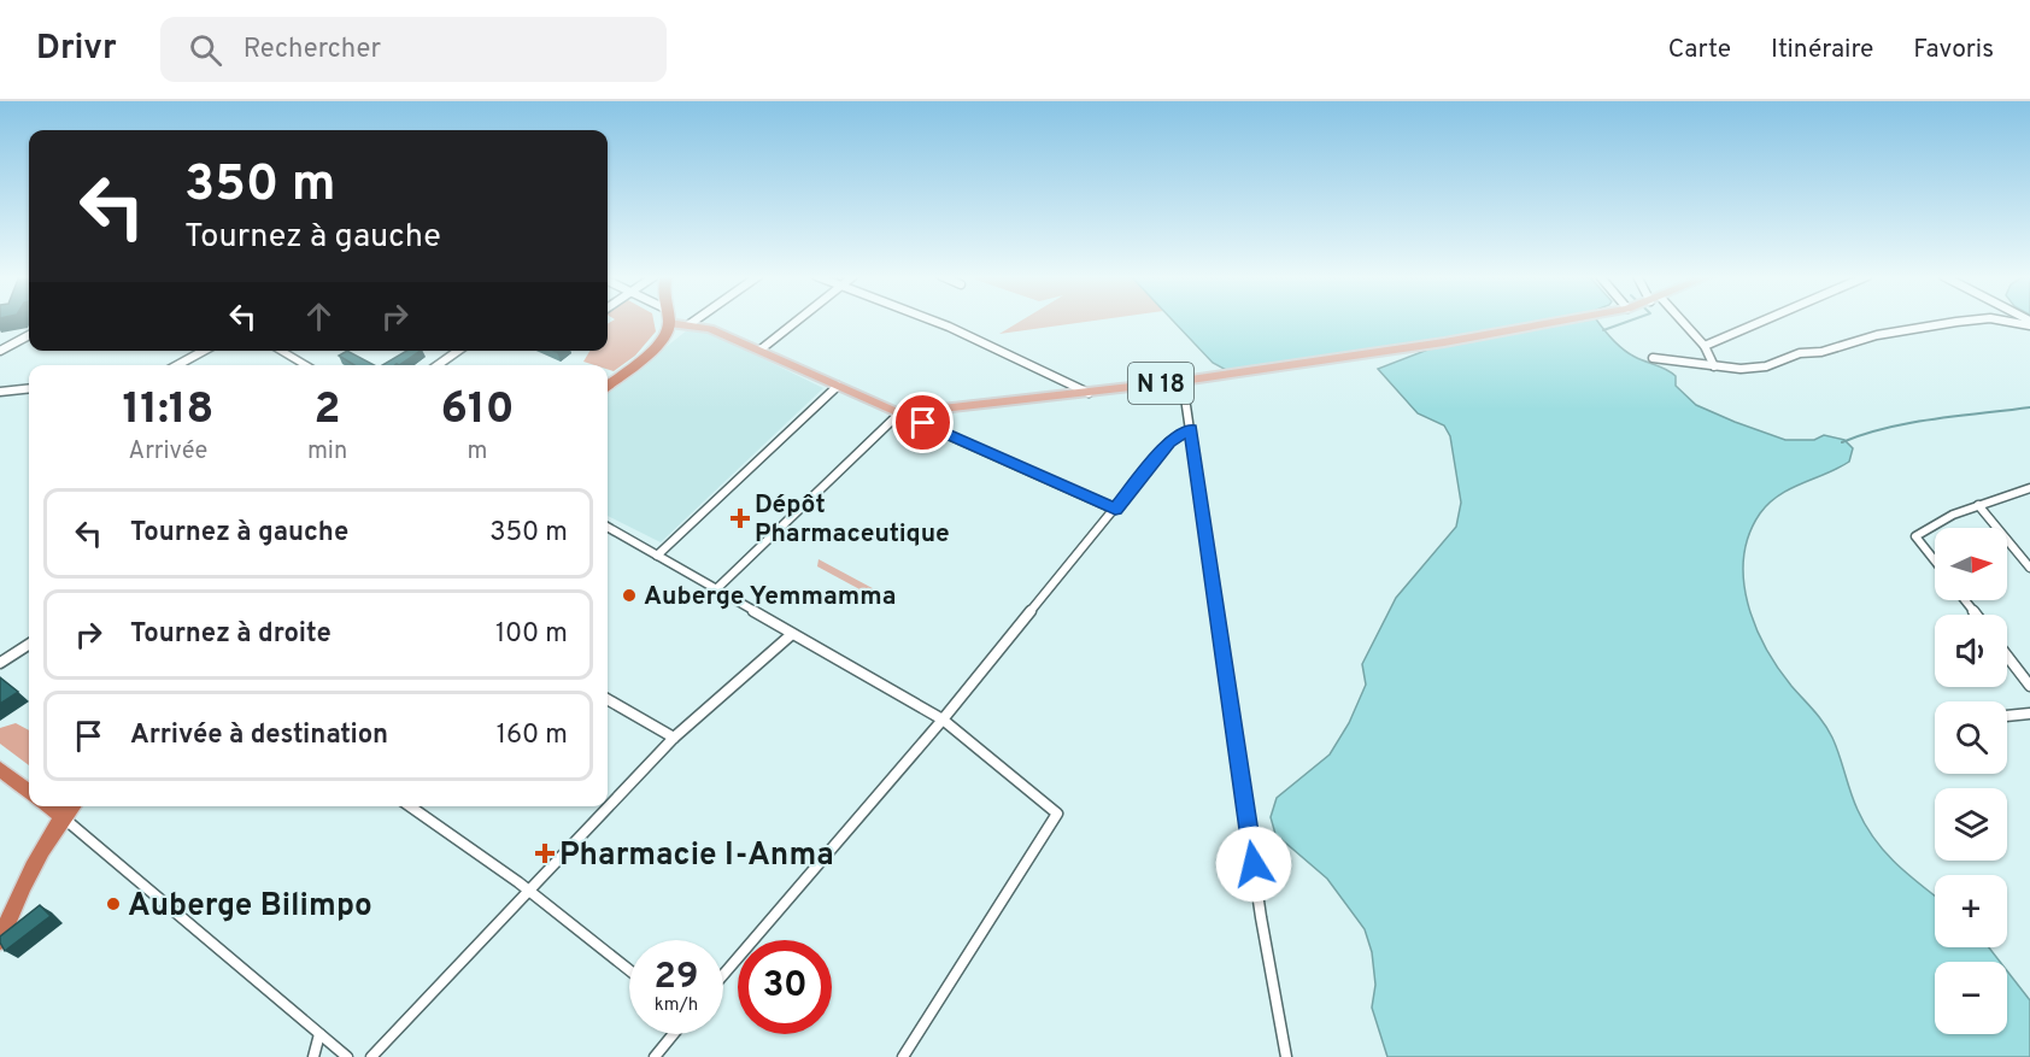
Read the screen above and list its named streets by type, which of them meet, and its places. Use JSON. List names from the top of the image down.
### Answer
{
  "streets": {
    "main road": ["N 18"]
  },
  "places": {
    "health": ["Dépôt Pharmaceutique", "Pharmacie I-Anma"],
    "other": ["Auberge Yemmamma", "Auberge Bilimpo"]
  },
  "north": "right",
  "page": {
    "header": "Drivr",
    "search": "Rechercher",
    "nav": ["Carte", "Itinéraire", "Favoris"],
    "turn": ["350 m", "Tournez à gauche"],
    "eta": [
      "11:18",
      "Arrivée",
      "2",
      "min",
      "610",
      "m"
    ],
    "list": [
      {
        "name": "Tournez à gauche",
        "value": "350 m"
      },
      {
        "name": "Tournez à droite",
        "value": "100 m"
      },
      {
        "name": "Arrivée à destination",
        "value": "160 m"
      }
    ],
    "map_buttons": ["+", "−"],
    "speed": "29 km/h",
    "limit": "30"
  }
}
